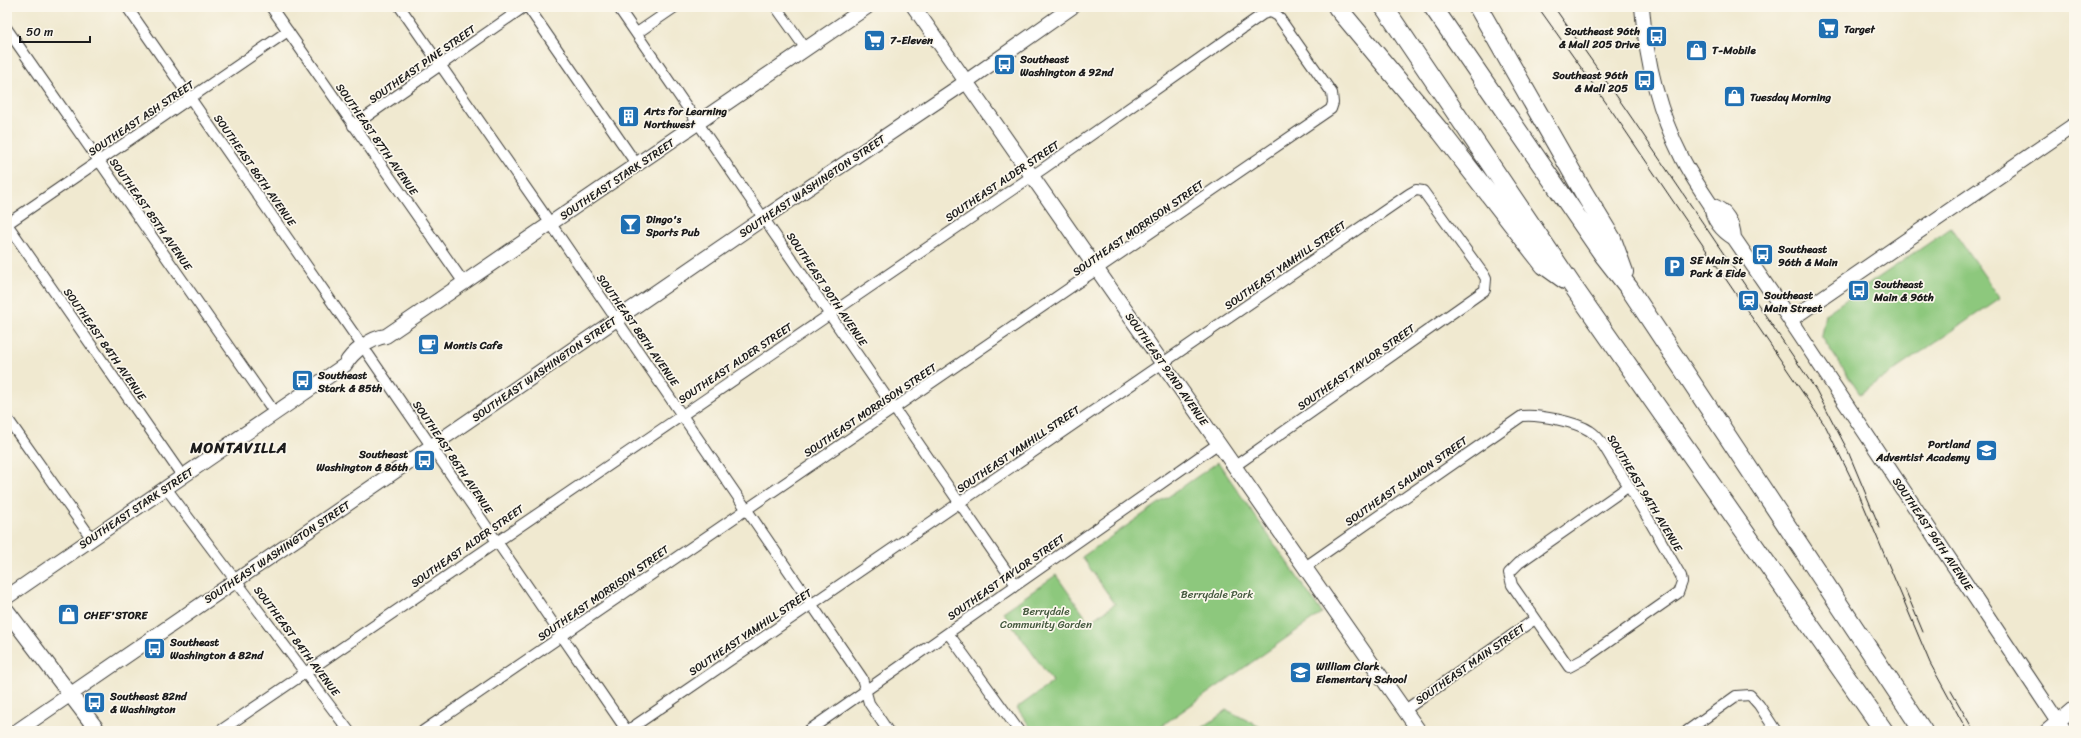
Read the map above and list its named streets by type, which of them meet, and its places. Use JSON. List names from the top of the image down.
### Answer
{
  "streets": {
    "main road": [
      "SOUTHEAST STARK STREET",
      "SOUTHEAST WASHINGTON STREET",
      "SOUTHEAST 92ND AVENUE",
      "SOUTHEAST 96TH AVENUE"
    ],
    "street": [
      "SOUTHEAST PINE STREET",
      "SOUTHEAST ASH STREET",
      "SOUTHEAST 87TH AVENUE",
      "SOUTHEAST 86TH AVENUE",
      "SOUTHEAST ALDER STREET",
      "SOUTHEAST 85TH AVENUE",
      "SOUTHEAST MORRISON STREET",
      "SOUTHEAST YAMHILL STREET",
      "SOUTHEAST 90TH AVENUE",
      "SOUTHEAST 88TH AVENUE",
      "SOUTHEAST 84TH AVENUE",
      "SOUTHEAST TAYLOR STREET",
      "SOUTHEAST SALMON STREET",
      "SOUTHEAST 94TH AVENUE",
      "SOUTHEAST MAIN STREET"
    ]
  },
  "crossings": [
    ["SOUTHEAST PINE STREET", "SOUTHEAST 87TH AVENUE"],
    ["SOUTHEAST PINE STREET", "SOUTHEAST 88TH AVENUE"],
    ["SOUTHEAST ASH STREET", "SOUTHEAST 87TH AVENUE"],
    ["SOUTHEAST ASH STREET", "SOUTHEAST 86TH AVENUE"],
    ["SOUTHEAST ASH STREET", "SOUTHEAST 85TH AVENUE"],
    ["SOUTHEAST ASH STREET", "SOUTHEAST 84TH AVENUE"],
    ["SOUTHEAST 87TH AVENUE", "SOUTHEAST STARK STREET"],
    ["SOUTHEAST 86TH AVENUE", "SOUTHEAST STARK STREET"],
    ["SOUTHEAST 86TH AVENUE", "SOUTHEAST ALDER STREET"],
    ["SOUTHEAST 86TH AVENUE", "SOUTHEAST WASHINGTON STREET"],
    ["SOUTHEAST 86TH AVENUE", "SOUTHEAST MORRISON STREET"],
    ["SOUTHEAST 86TH AVENUE", "SOUTHEAST YAMHILL STREET"],
    ["SOUTHEAST STARK STREET", "SOUTHEAST 85TH AVENUE"],
    ["SOUTHEAST STARK STREET", "SOUTHEAST 90TH AVENUE"],
    ["SOUTHEAST STARK STREET", "SOUTHEAST 88TH AVENUE"],
    ["SOUTHEAST STARK STREET", "SOUTHEAST 84TH AVENUE"],
    ["SOUTHEAST ALDER STREET", "SOUTHEAST MORRISON STREET"],
    ["SOUTHEAST ALDER STREET", "SOUTHEAST 90TH AVENUE"],
    ["SOUTHEAST ALDER STREET", "SOUTHEAST 88TH AVENUE"],
    ["SOUTHEAST ALDER STREET", "SOUTHEAST 84TH AVENUE"],
    ["SOUTHEAST ALDER STREET", "SOUTHEAST 92ND AVENUE"],
    ["SOUTHEAST WASHINGTON STREET", "SOUTHEAST 90TH AVENUE"],
    ["SOUTHEAST WASHINGTON STREET", "SOUTHEAST 88TH AVENUE"],
    ["SOUTHEAST WASHINGTON STREET", "SOUTHEAST 84TH AVENUE"],
    ["SOUTHEAST WASHINGTON STREET", "SOUTHEAST 92ND AVENUE"],
    ["SOUTHEAST MORRISON STREET", "SOUTHEAST 90TH AVENUE"],
    ["SOUTHEAST MORRISON STREET", "SOUTHEAST 88TH AVENUE"],
    ["SOUTHEAST MORRISON STREET", "SOUTHEAST 92ND AVENUE"],
    ["SOUTHEAST YAMHILL STREET", "SOUTHEAST 90TH AVENUE"],
    ["SOUTHEAST YAMHILL STREET", "SOUTHEAST 88TH AVENUE"],
    ["SOUTHEAST YAMHILL STREET", "SOUTHEAST TAYLOR STREET"],
    ["SOUTHEAST YAMHILL STREET", "SOUTHEAST 92ND AVENUE"],
    ["SOUTHEAST 90TH AVENUE", "SOUTHEAST TAYLOR STREET"],
    ["SOUTHEAST 88TH AVENUE", "SOUTHEAST TAYLOR STREET"],
    ["SOUTHEAST TAYLOR STREET", "SOUTHEAST 92ND AVENUE"],
    ["SOUTHEAST 92ND AVENUE", "SOUTHEAST SALMON STREET"],
    ["SOUTHEAST 92ND AVENUE", "SOUTHEAST MAIN STREET"],
    ["SOUTHEAST SALMON STREET", "SOUTHEAST 94TH AVENUE"],
    ["SOUTHEAST 94TH AVENUE", "SOUTHEAST MAIN STREET"]
  ],
  "districts": ["MONTAVILLA"],
  "parks": ["Berrydale Park", "Berrydale Community Garden"],
  "places": {
    "supermarket": ["Target", "7-Eleven"],
    "bus stop": [
      "Southeast 96th & Mall 205 Drive",
      "Southeast Washington & 92nd",
      "Southeast 96th & Mall 205",
      "Southeast 96th & Main",
      "Southeast Main & 96th",
      "Southeast Stark & 85th",
      "Southeast Washington & 86th",
      "Southeast Washington & 82nd",
      "Southeast 82nd & Washington"
    ],
    "shop": ["T-Mobile", "Tuesday Morning", "CHEF'STORE"],
    "building": ["Arts for Learning Northwest"],
    "bar": ["Dingo's Sports Pub"],
    "parking": ["SE Main St Park & Eide"],
    "station": ["Southeast Main Street"],
    "cafe": ["Montis Cafe"],
    "school or university": ["Portland Adventist Academy", "William Clark Elementary School"]
  },
  "scale_bar": "50 m"
}
